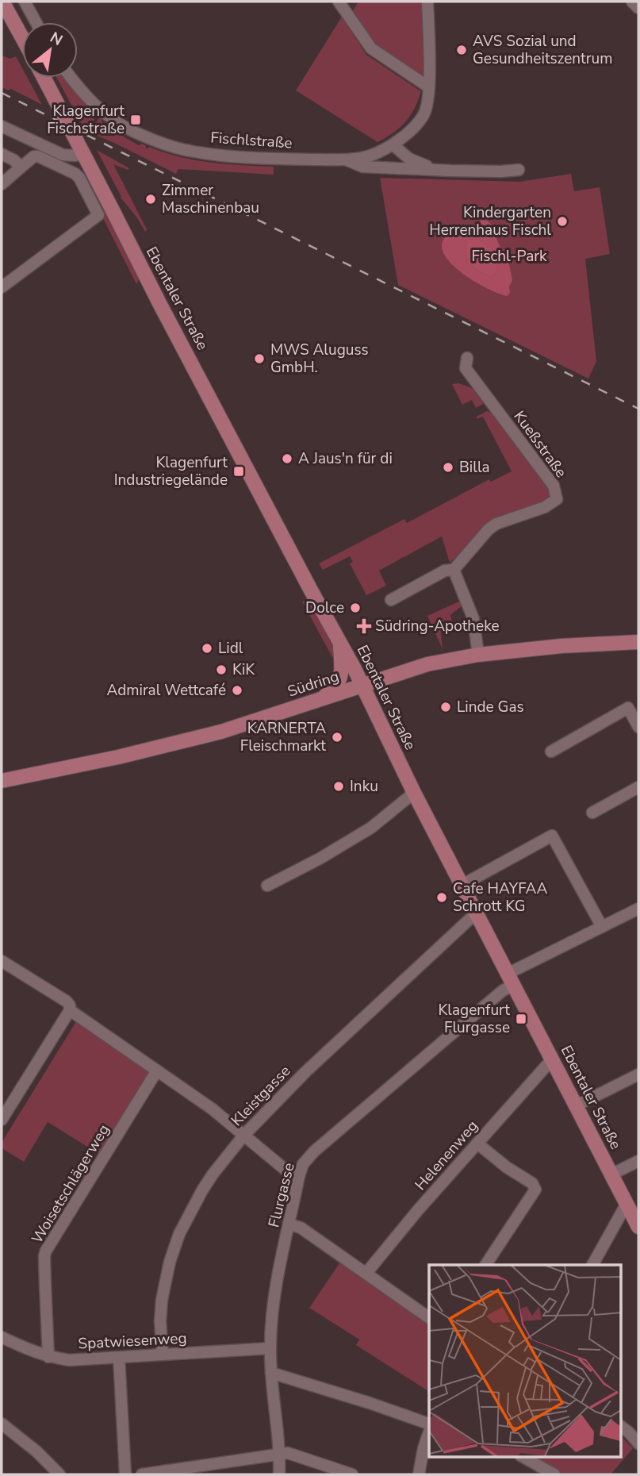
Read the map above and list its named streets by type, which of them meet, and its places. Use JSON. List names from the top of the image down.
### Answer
{
  "streets": {
    "main road": ["Ebentaler Straße", "Südring"],
    "street": [
      "Fischlstraße",
      "Kueßstraße",
      "Kleistgasse",
      "Helenenweg",
      "Woisetschlägerweg",
      "Flurgasse",
      "Spatwiesenweg"
    ]
  },
  "crossings": [
    ["Ebentaler Straße", "Südring"],
    ["Ebentaler Straße", "Kleistgasse"],
    ["Ebentaler Straße", "Helenenweg"],
    ["Ebentaler Straße", "Flurgasse"],
    ["Kleistgasse", "Spatwiesenweg"],
    ["Woisetschlägerweg", "Spatwiesenweg"],
    ["Flurgasse", "Spatwiesenweg"]
  ],
  "parks": ["Fischl-Park"],
  "places": {
    "other": [
      "AVS Sozial und Gesundheitszentrum",
      "Zimmer Maschinenbau",
      "Kindergarten Herrenhaus Fischl",
      "MWS Aluguss GmbH.",
      "A Jaus'n für di",
      "Billa",
      "Dolce",
      "Lidl",
      "KiK",
      "Admiral Wettcafé",
      "Linde Gas",
      "KARNERTA Fleischmarkt",
      "Inku",
      "Cafe HAYFAA Schrott KG"
    ],
    "transit": ["Klagenfurt Fischstraße", "Klagenfurt Industriegelände", "Klagenfurt Flurgasse"],
    "health": ["Südring-Apotheke"]
  },
  "north": "top right"
}
